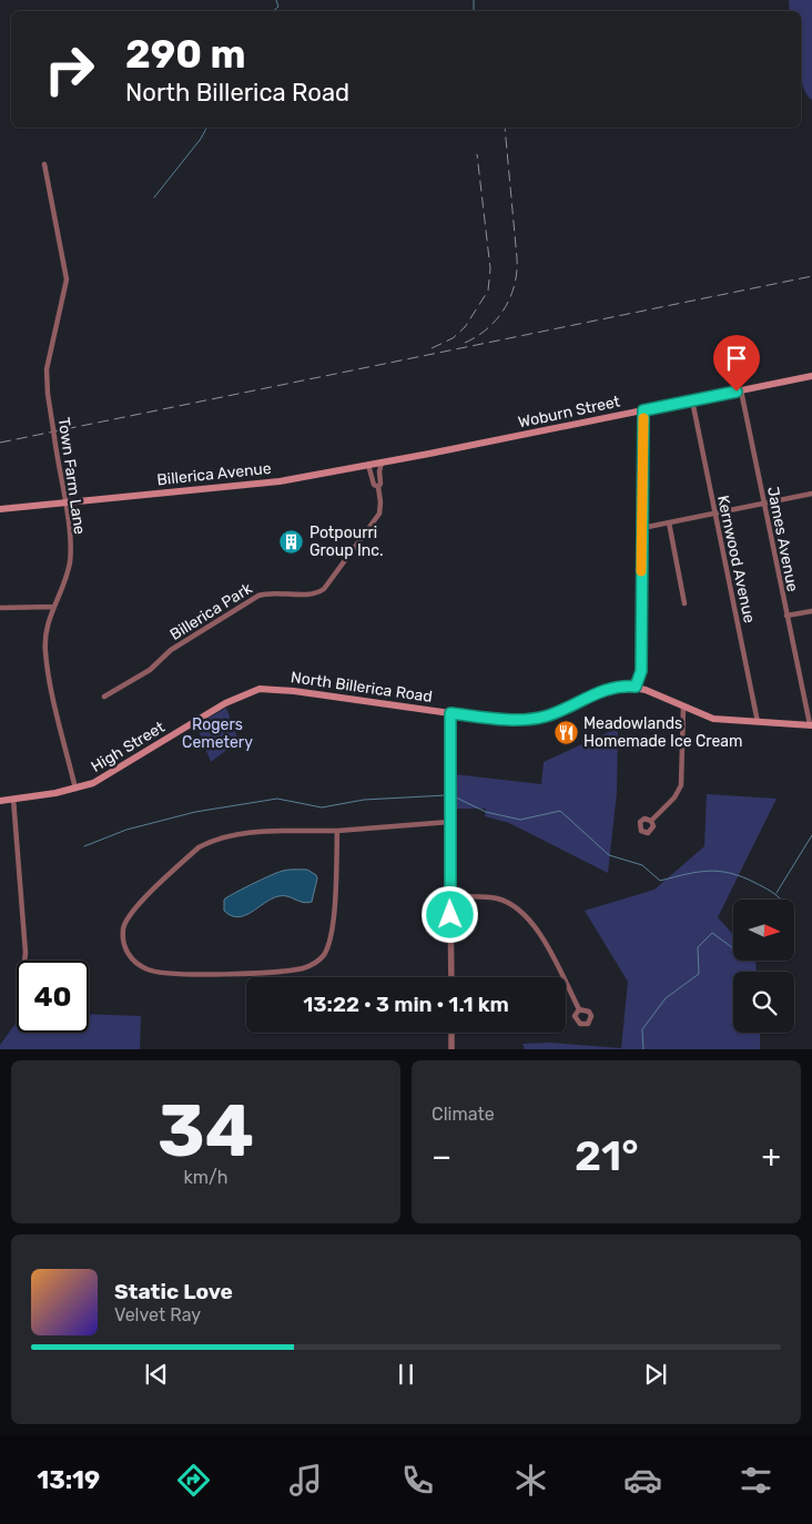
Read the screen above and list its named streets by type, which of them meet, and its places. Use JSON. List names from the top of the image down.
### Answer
{
  "streets": {
    "main road": [
      "Woburn Street",
      "Billerica Avenue",
      "North Billerica Road",
      "High Street"
    ],
    "street": [
      "Town Farm Lane",
      "James Avenue",
      "Kernwood Avenue",
      "Billerica Park"
    ]
  },
  "crossings": [
    ["Woburn Street", "Billerica Avenue"],
    ["Woburn Street", "James Avenue"],
    ["Woburn Street", "Kernwood Avenue"],
    ["Billerica Avenue", "Town Farm Lane"],
    ["Billerica Avenue", "Billerica Park"],
    ["Town Farm Lane", "High Street"],
    ["James Avenue", "North Billerica Road"],
    ["Kernwood Avenue", "North Billerica Road"],
    ["North Billerica Road", "High Street"]
  ],
  "parks": ["Rogers Cemetery"],
  "places": {
    "building": ["Potpourri Group Inc."],
    "restaurant": ["Meadowlands Homemade Ice Cream"]
  },
  "north": "right",
  "page": {
    "turn": ["290 m", "North Billerica Road"],
    "limit": "40",
    "trip": "13:22 · 3 min · 1.1 km",
    "tile": [
      ["34", "km/h"],
      "Climate"
    ],
    "heat": ["−", "21°", "+"],
    "song": ["Static Love", "Velvet Ray"],
    "tabs": "13:19"
  }
}
